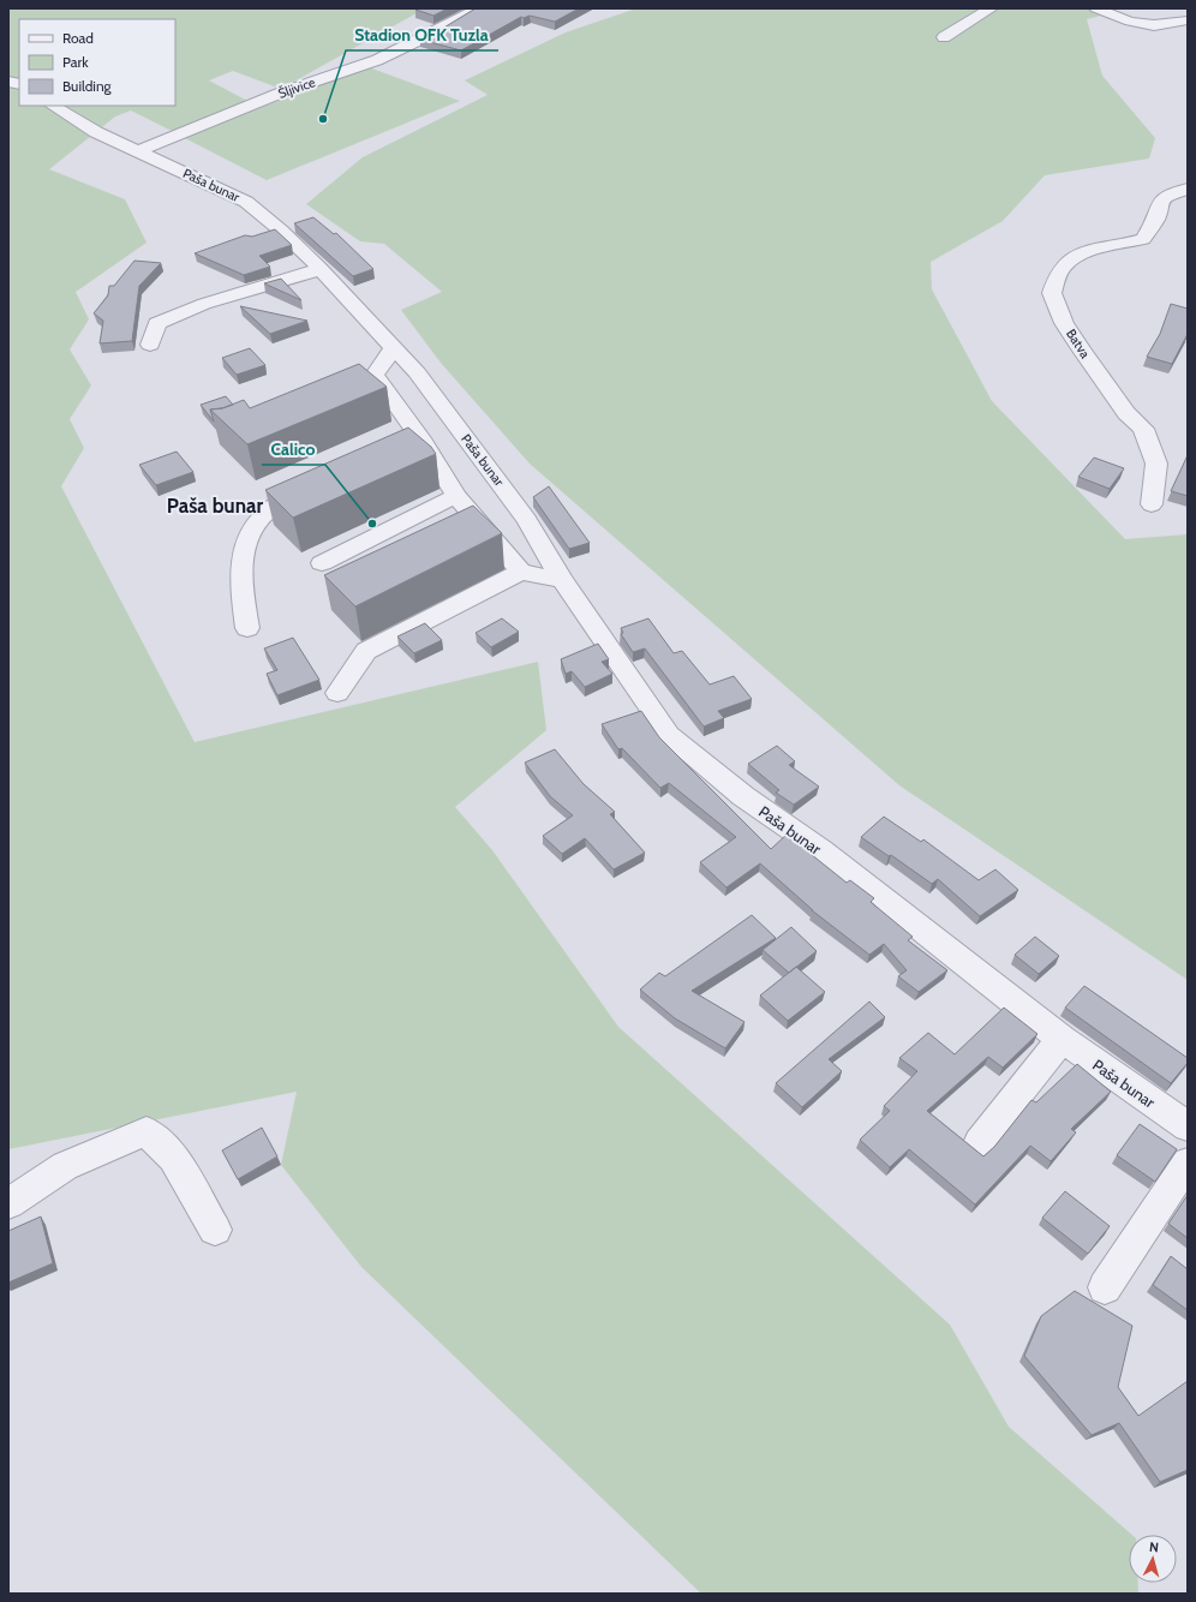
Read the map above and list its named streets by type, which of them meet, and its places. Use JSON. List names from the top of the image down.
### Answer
{
  "streets": {
    "street": ["Šljivice", "Paša bunar", "Batva"]
  },
  "crossings": [
    ["Šljivice", "Paša bunar"]
  ],
  "districts": ["Paša bunar"],
  "places": ["Stadion OFK Tuzla", "Calico"],
  "legend": ["Road", "Park", "Building"],
  "north": "top"
}
